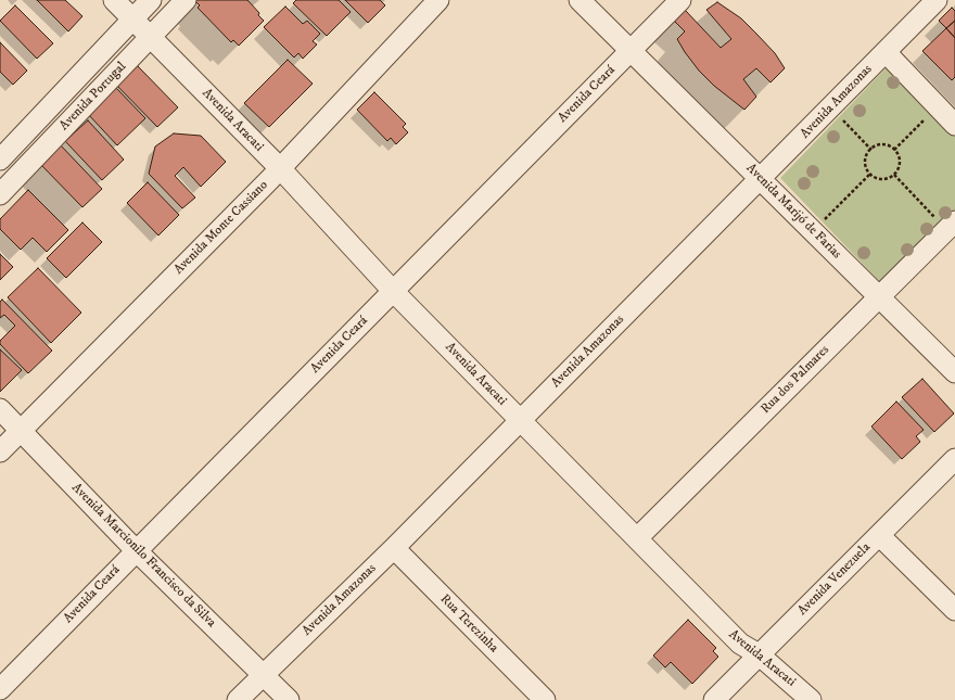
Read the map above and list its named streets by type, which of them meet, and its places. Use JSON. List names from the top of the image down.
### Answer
{
  "streets": {
    "street": [
      "Avenida Ceará",
      "Avenida Portugal",
      "Avenida Amazonas",
      "Avenida Aracati",
      "Avenida Marijó de Farias",
      "Avenida Monte Cassiano",
      "Rua dos Palmares",
      "Avenida Marcionilo Francisco da Silva",
      "Avenida Venezuela",
      "Rua Terezinha"
    ]
  },
  "crossings": [
    ["Avenida Ceará", "Avenida Aracati"],
    ["Avenida Ceará", "Avenida Marijó de Farias"],
    ["Avenida Ceará", "Avenida Marcionilo Francisco da Silva"],
    ["Avenida Portugal", "Avenida Aracati"],
    ["Avenida Amazonas", "Avenida Aracati"],
    ["Avenida Amazonas", "Avenida Marijó de Farias"],
    ["Avenida Amazonas", "Avenida Marcionilo Francisco da Silva"],
    ["Avenida Amazonas", "Rua Terezinha"],
    ["Avenida Aracati", "Avenida Monte Cassiano"],
    ["Avenida Aracati", "Rua dos Palmares"],
    ["Avenida Aracati", "Avenida Venezuela"],
    ["Avenida Marijó de Farias", "Rua dos Palmares"],
    ["Avenida Monte Cassiano", "Avenida Marcionilo Francisco da Silva"]
  ]
}
